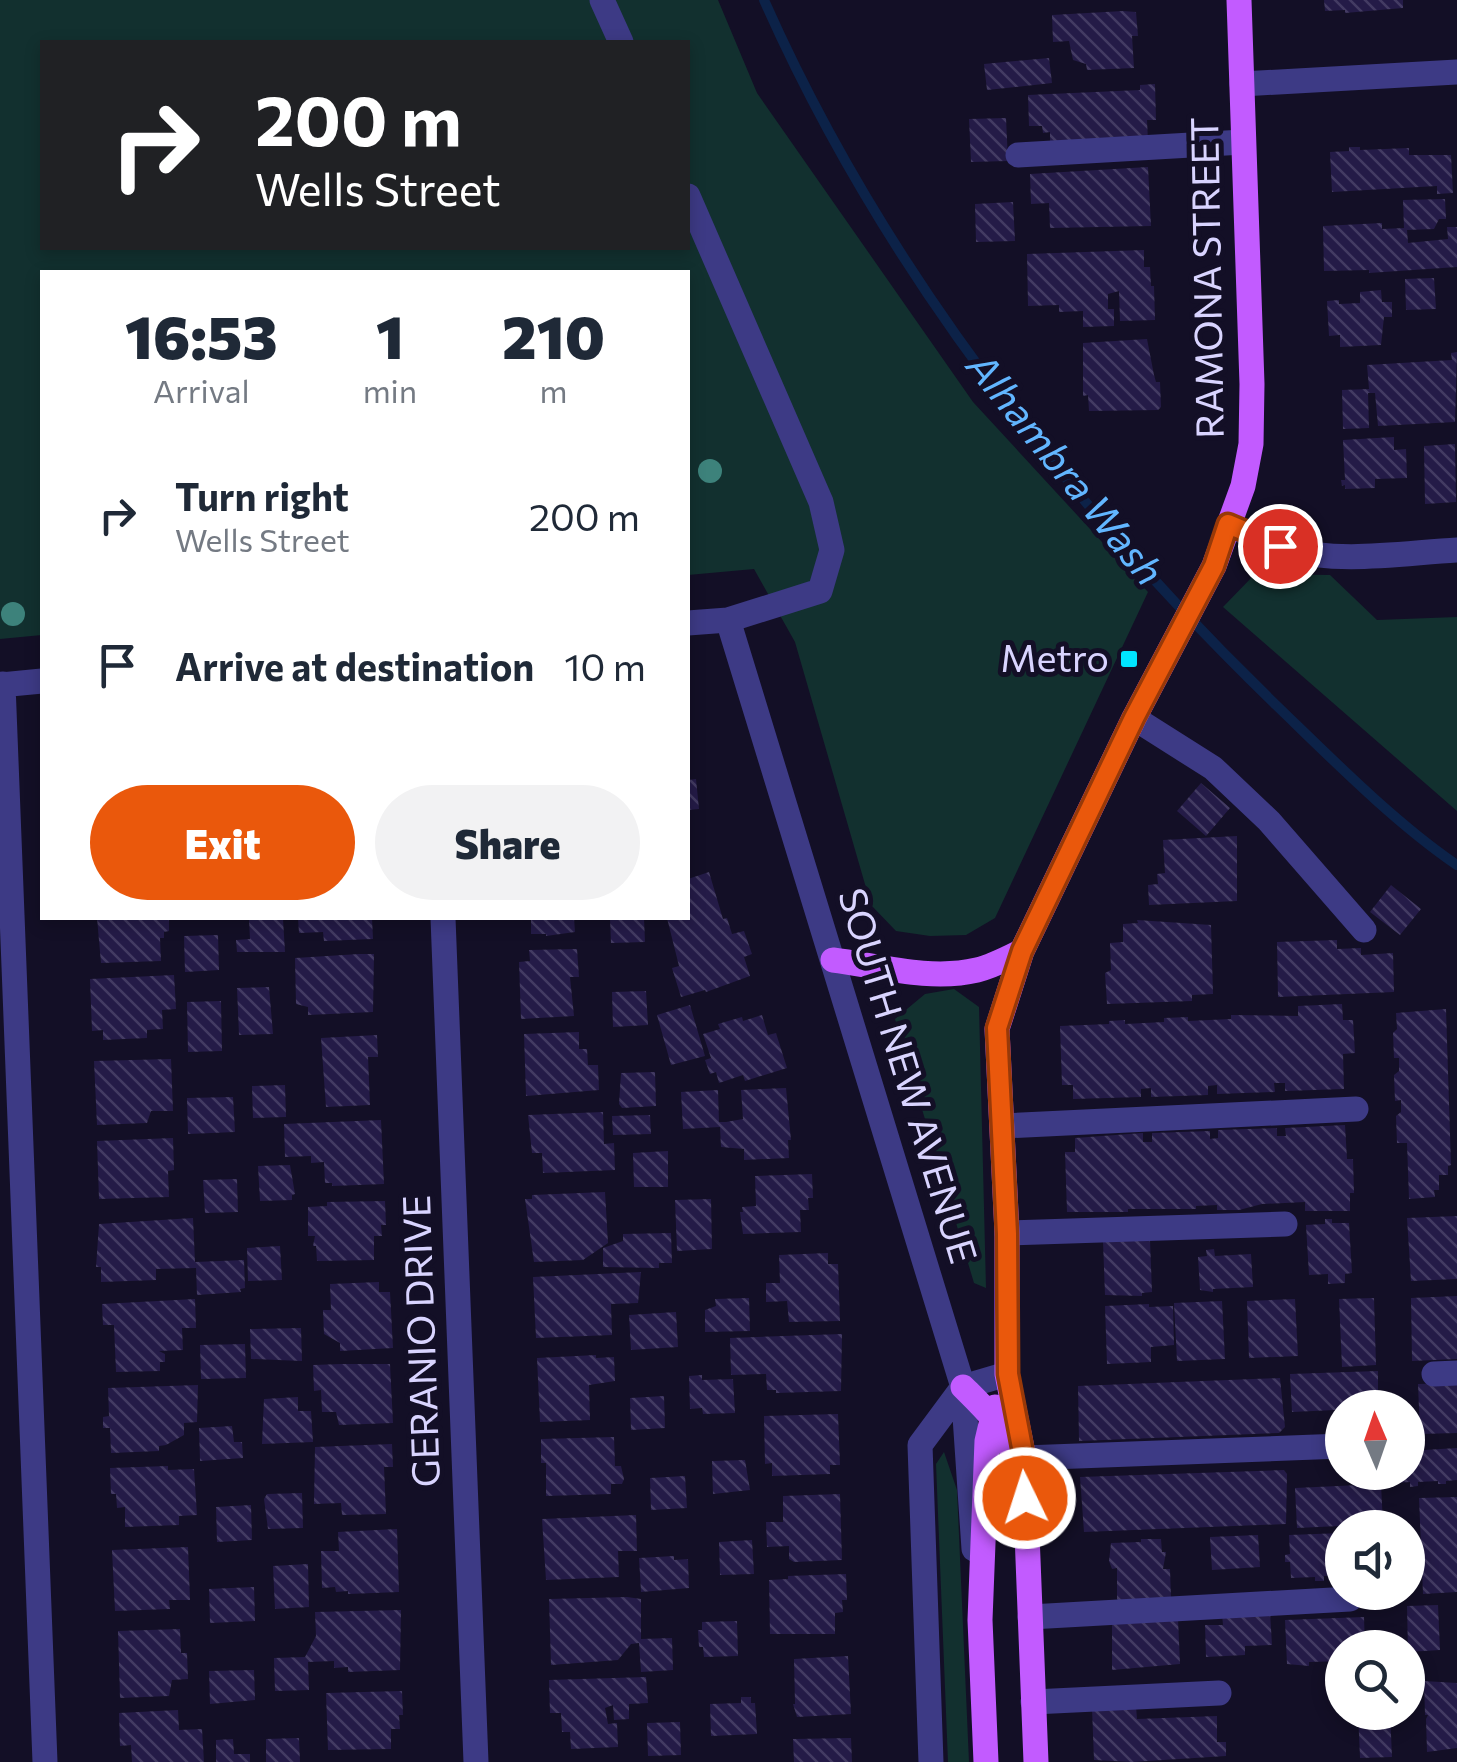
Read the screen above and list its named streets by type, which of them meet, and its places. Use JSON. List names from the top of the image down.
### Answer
{
  "streets": {
    "main road": ["RAMONA STREET", "SOUTH NEW AVENUE"],
    "street": ["GERANIO DRIVE"]
  },
  "crossings": [
    ["RAMONA STREET", "SOUTH NEW AVENUE"]
  ],
  "water": ["Alhambra Wash"],
  "places": {
    "transit": ["Metro"]
  },
  "north": "top",
  "page": {
    "turn": ["200 m", "Wells Street"],
    "eta": [
      "16:53",
      "Arrival",
      "1",
      "min",
      "210",
      "m"
    ],
    "list": [
      {
        "name": "Turn right",
        "note": "Wells Street",
        "value": "200 m"
      },
      {
        "name": "Arrive at destination",
        "value": "10 m"
      }
    ],
    "buttons": ["Exit", "Share"]
  }
}
